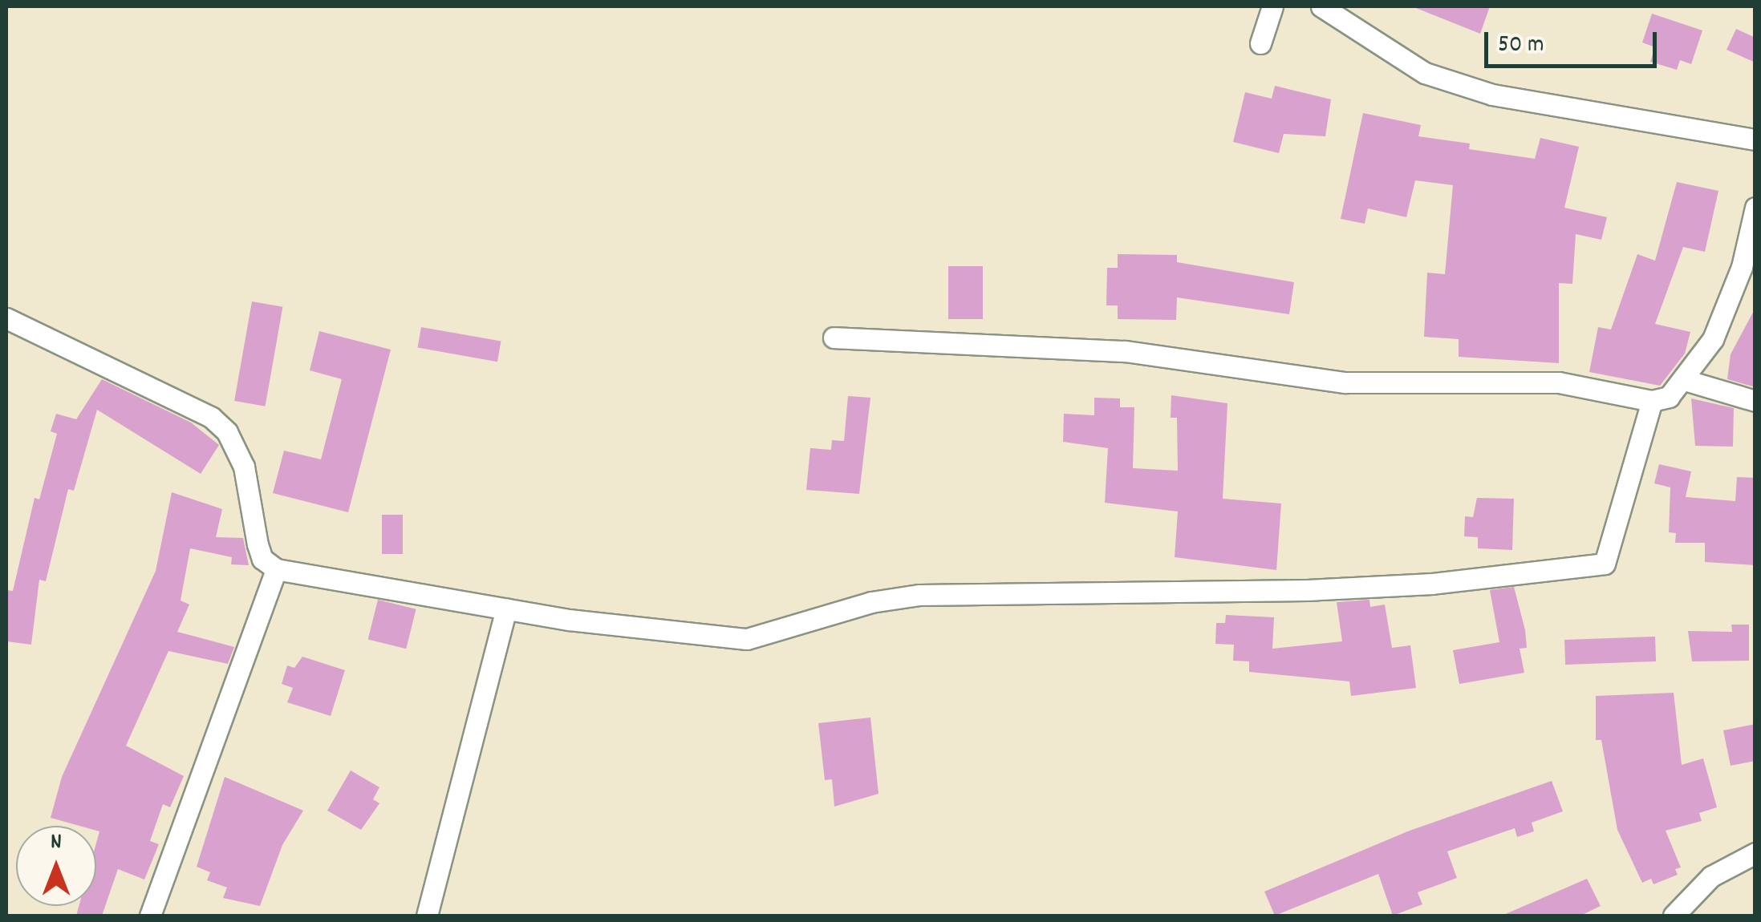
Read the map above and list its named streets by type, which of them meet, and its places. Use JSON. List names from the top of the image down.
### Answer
{
  "scale_bar": "50 m",
  "north": "top"
}
